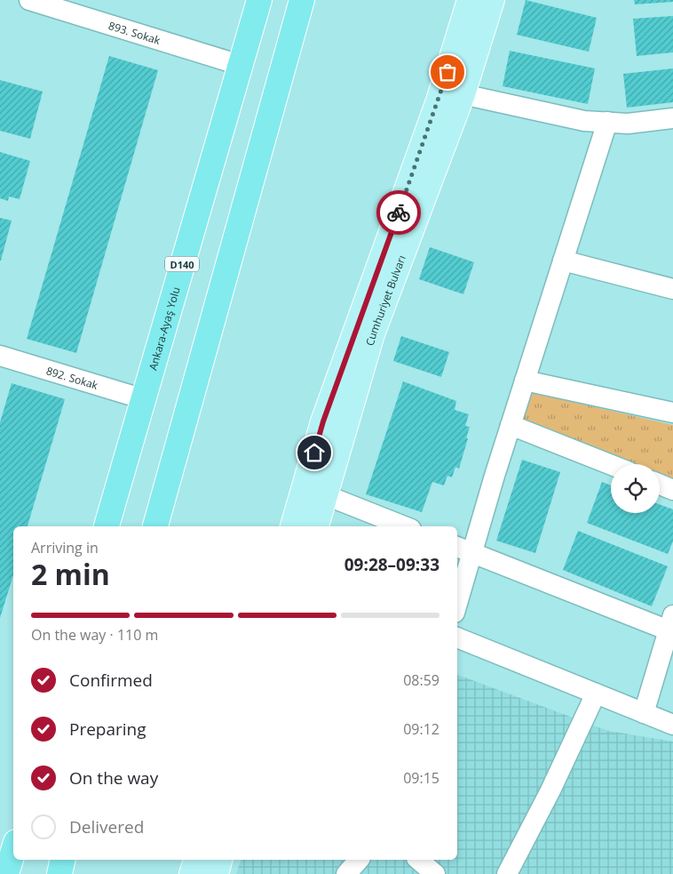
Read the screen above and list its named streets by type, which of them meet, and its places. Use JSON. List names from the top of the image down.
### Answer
{
  "streets": {
    "highway": ["D140", "Ankara-Ayaş Yolu"],
    "main road": ["Cumhuriyet Bulvarı"],
    "street": ["893. Sokak", "892. Sokak"]
  },
  "crossings": [
    ["893. Sokak", "Ankara-Ayaş Yolu"],
    ["Ankara-Ayaş Yolu", "892. Sokak"]
  ],
  "page": {
    "heading": ["2 min", "Arriving in", "09:28–09:33"],
    "bar": "On the way · 110 m",
    "list": [
      ["Confirmed", "08:59"],
      ["Preparing", "09:12"],
      ["On the way", "09:15"],
      "Delivered"
    ]
  }
}
